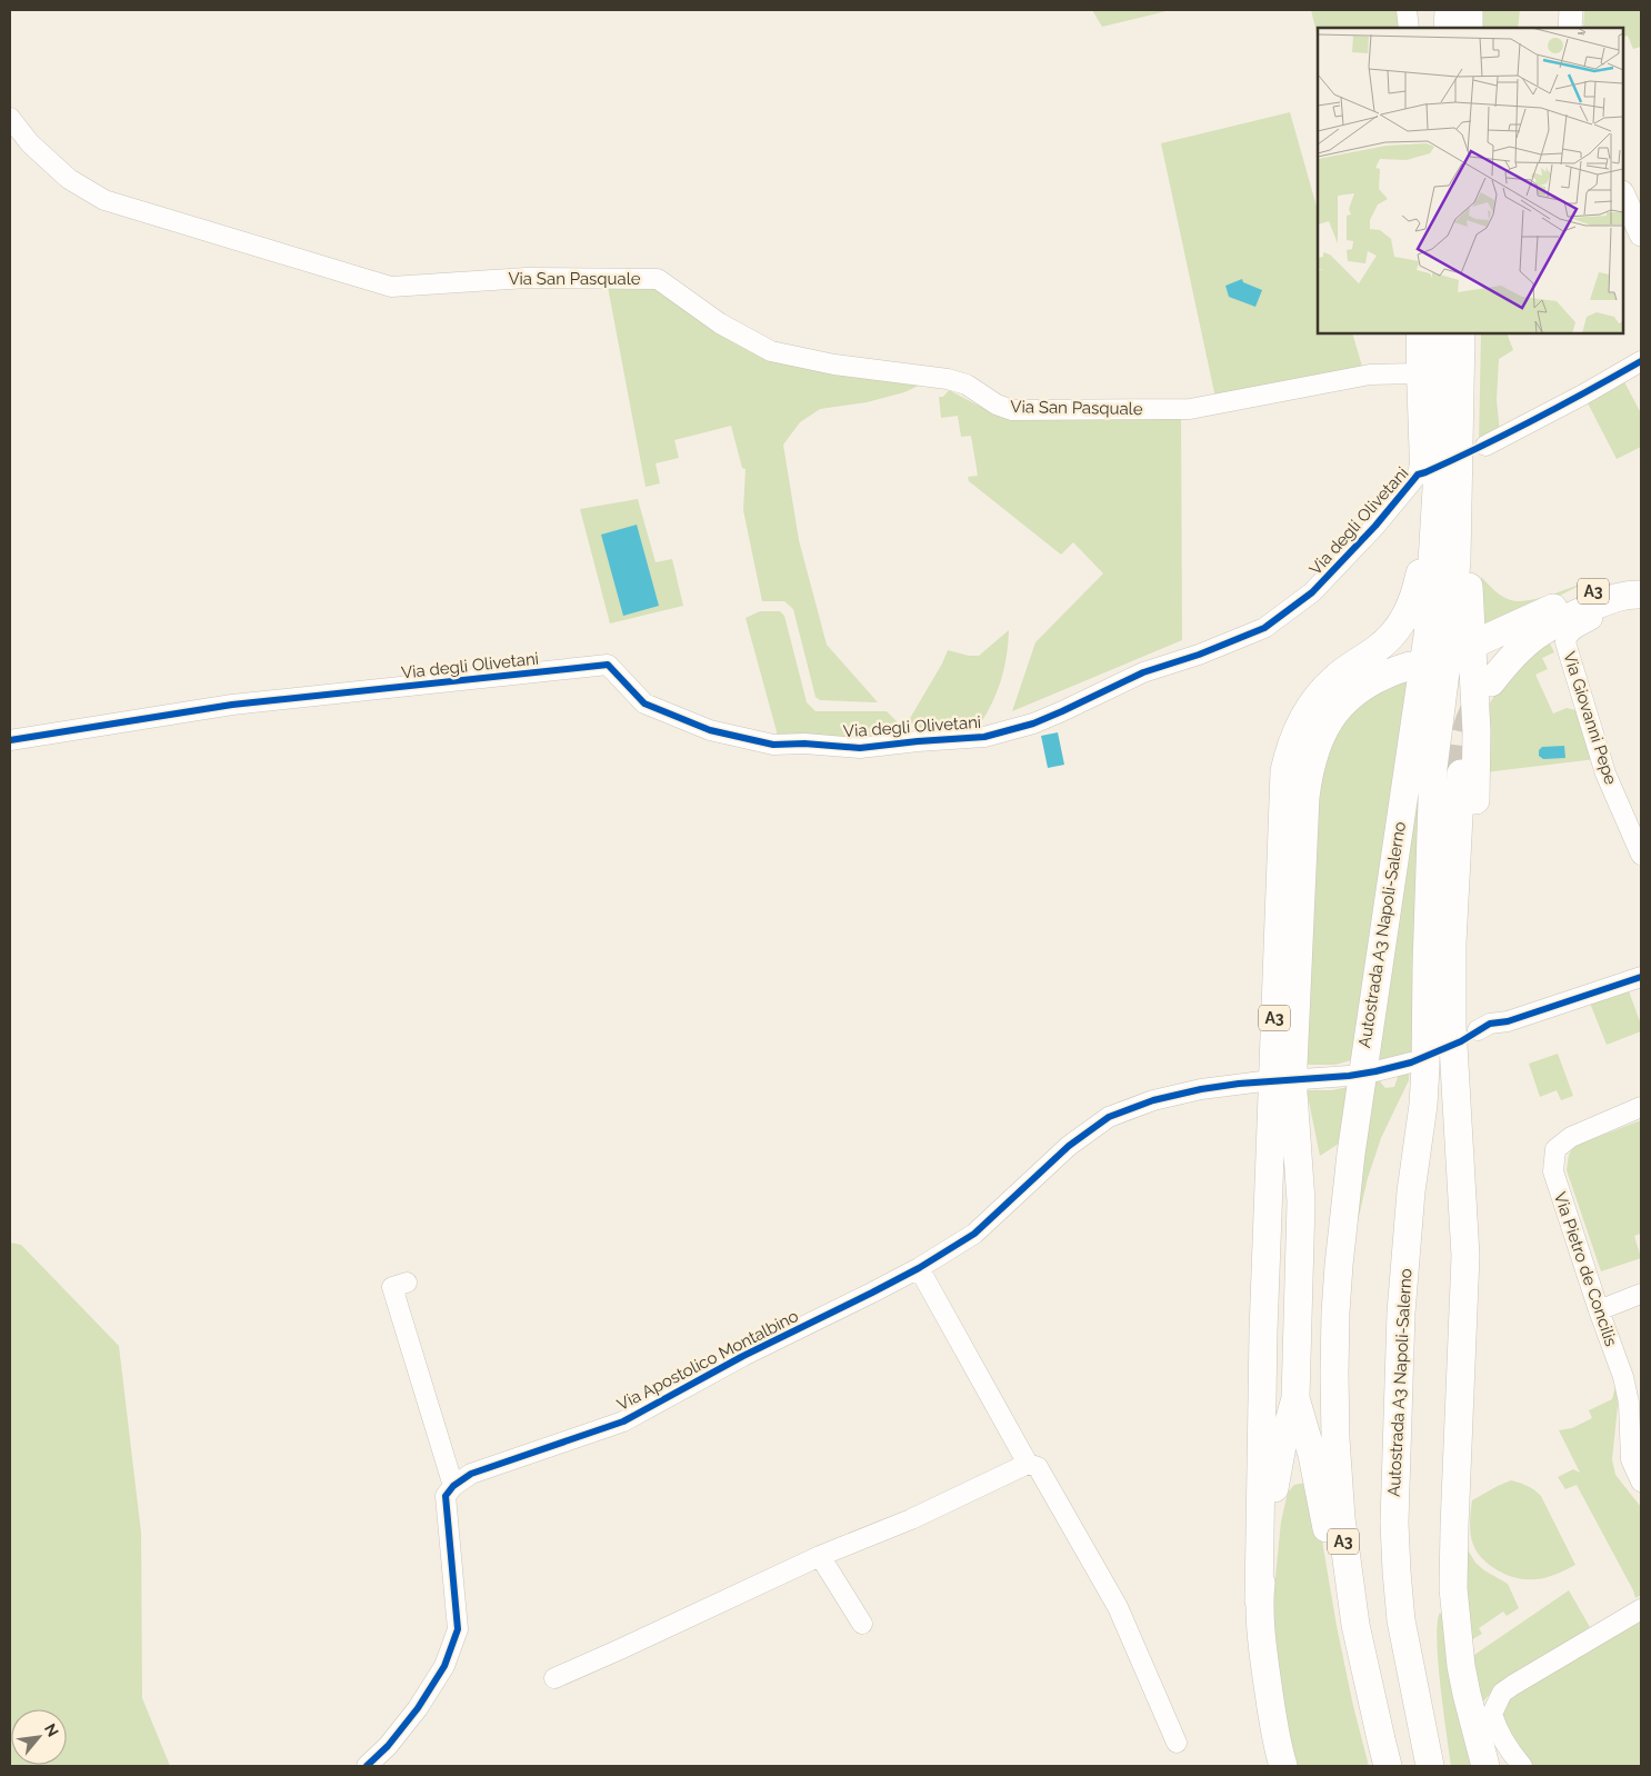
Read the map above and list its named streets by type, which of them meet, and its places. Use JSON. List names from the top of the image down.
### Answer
{
  "streets": {
    "highway": ["A3", "Autostrada A3 Napoli-Salerno"],
    "street": [
      "Via San Pasquale",
      "Via degli Olivetani",
      "Via Giovanni Pepe",
      "Via Pietro de Concilis",
      "Via Apostolico Montalbino"
    ]
  },
  "crossings": [
    ["Via degli Olivetani", "A3"],
    ["Via degli Olivetani", "Autostrada A3 Napoli-Salerno"],
    ["A3", "Via Giovanni Pepe"],
    ["A3", "Autostrada A3 Napoli-Salerno"]
  ],
  "north": "top right"
}
